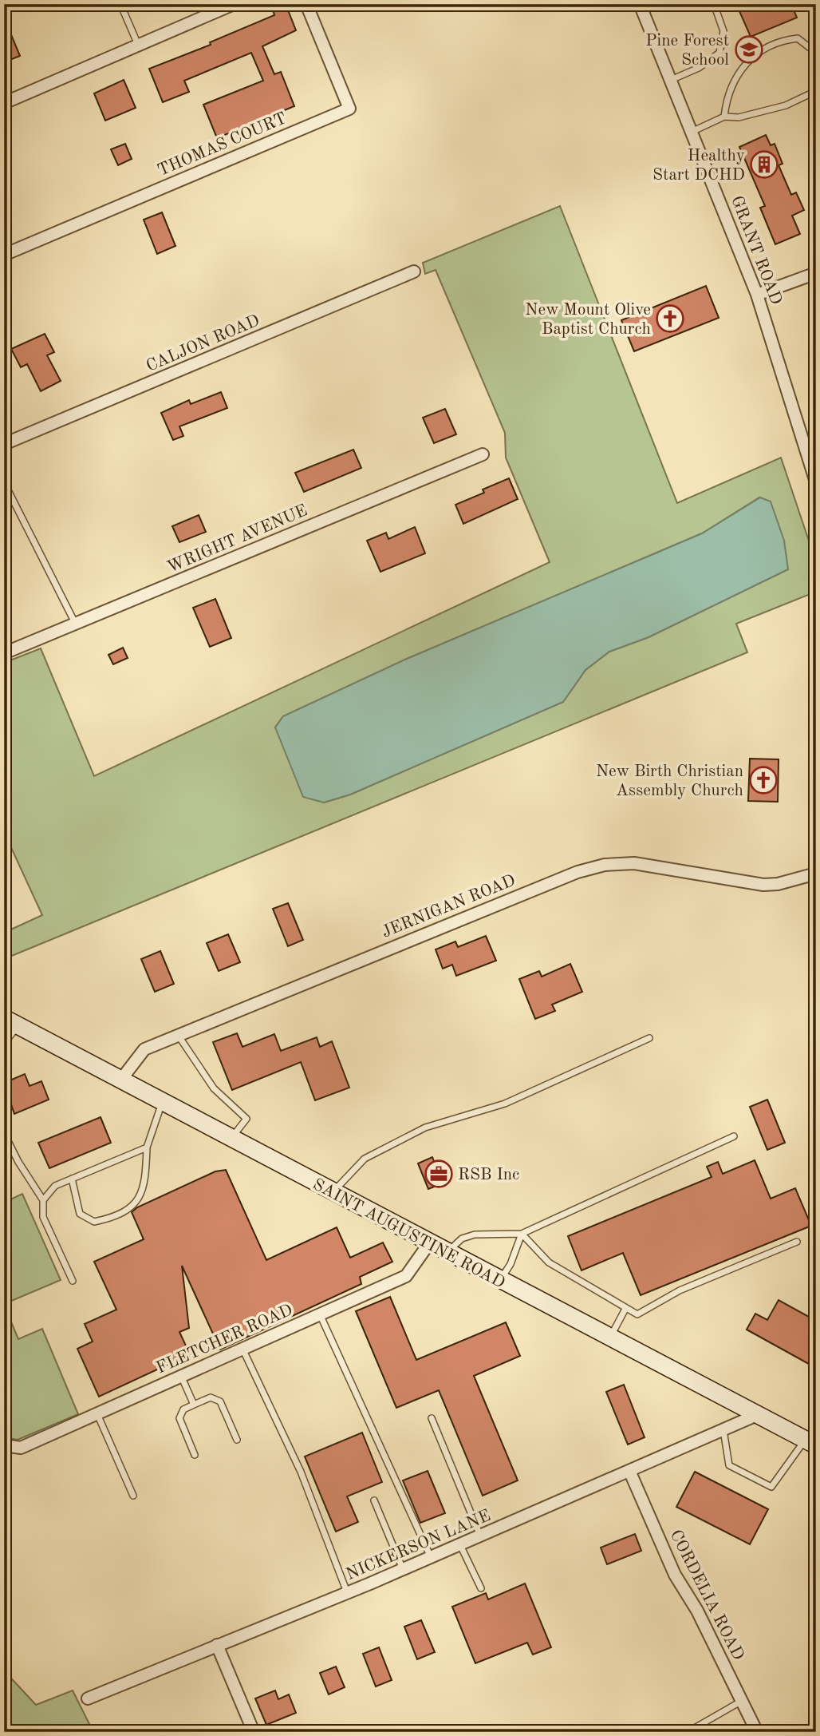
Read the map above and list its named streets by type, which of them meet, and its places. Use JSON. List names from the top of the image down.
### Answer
{
  "streets": {
    "main road": ["SAINT AUGUSTINE ROAD"],
    "street": [
      "THOMAS COURT",
      "GRANT ROAD",
      "CALJON ROAD",
      "WRIGHT AVENUE",
      "JERNIGAN ROAD",
      "FLETCHER ROAD",
      "NICKERSON LANE",
      "CORDELIA ROAD"
    ]
  },
  "crossings": [
    ["JERNIGAN ROAD", "SAINT AUGUSTINE ROAD"],
    ["SAINT AUGUSTINE ROAD", "FLETCHER ROAD"],
    ["SAINT AUGUSTINE ROAD", "NICKERSON LANE"],
    ["NICKERSON LANE", "CORDELIA ROAD"]
  ],
  "places": {
    "school or university": ["Pine Forest School"],
    "building": ["Healthy Start DCHD"],
    "church": ["New Mount Olive Baptist Church", "New Birth Christian Assembly Church"],
    "office": ["RSB Inc"]
  }
}
